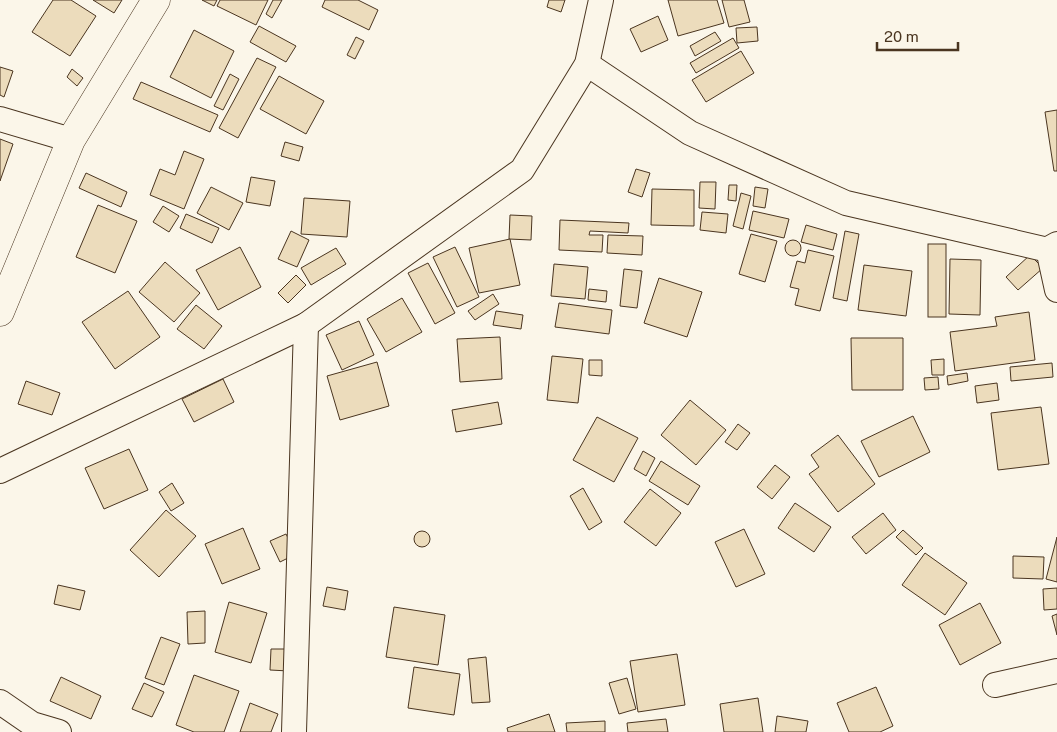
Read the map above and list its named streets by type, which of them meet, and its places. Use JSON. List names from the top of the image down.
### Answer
{
  "scale_bar": "20 m"
}
